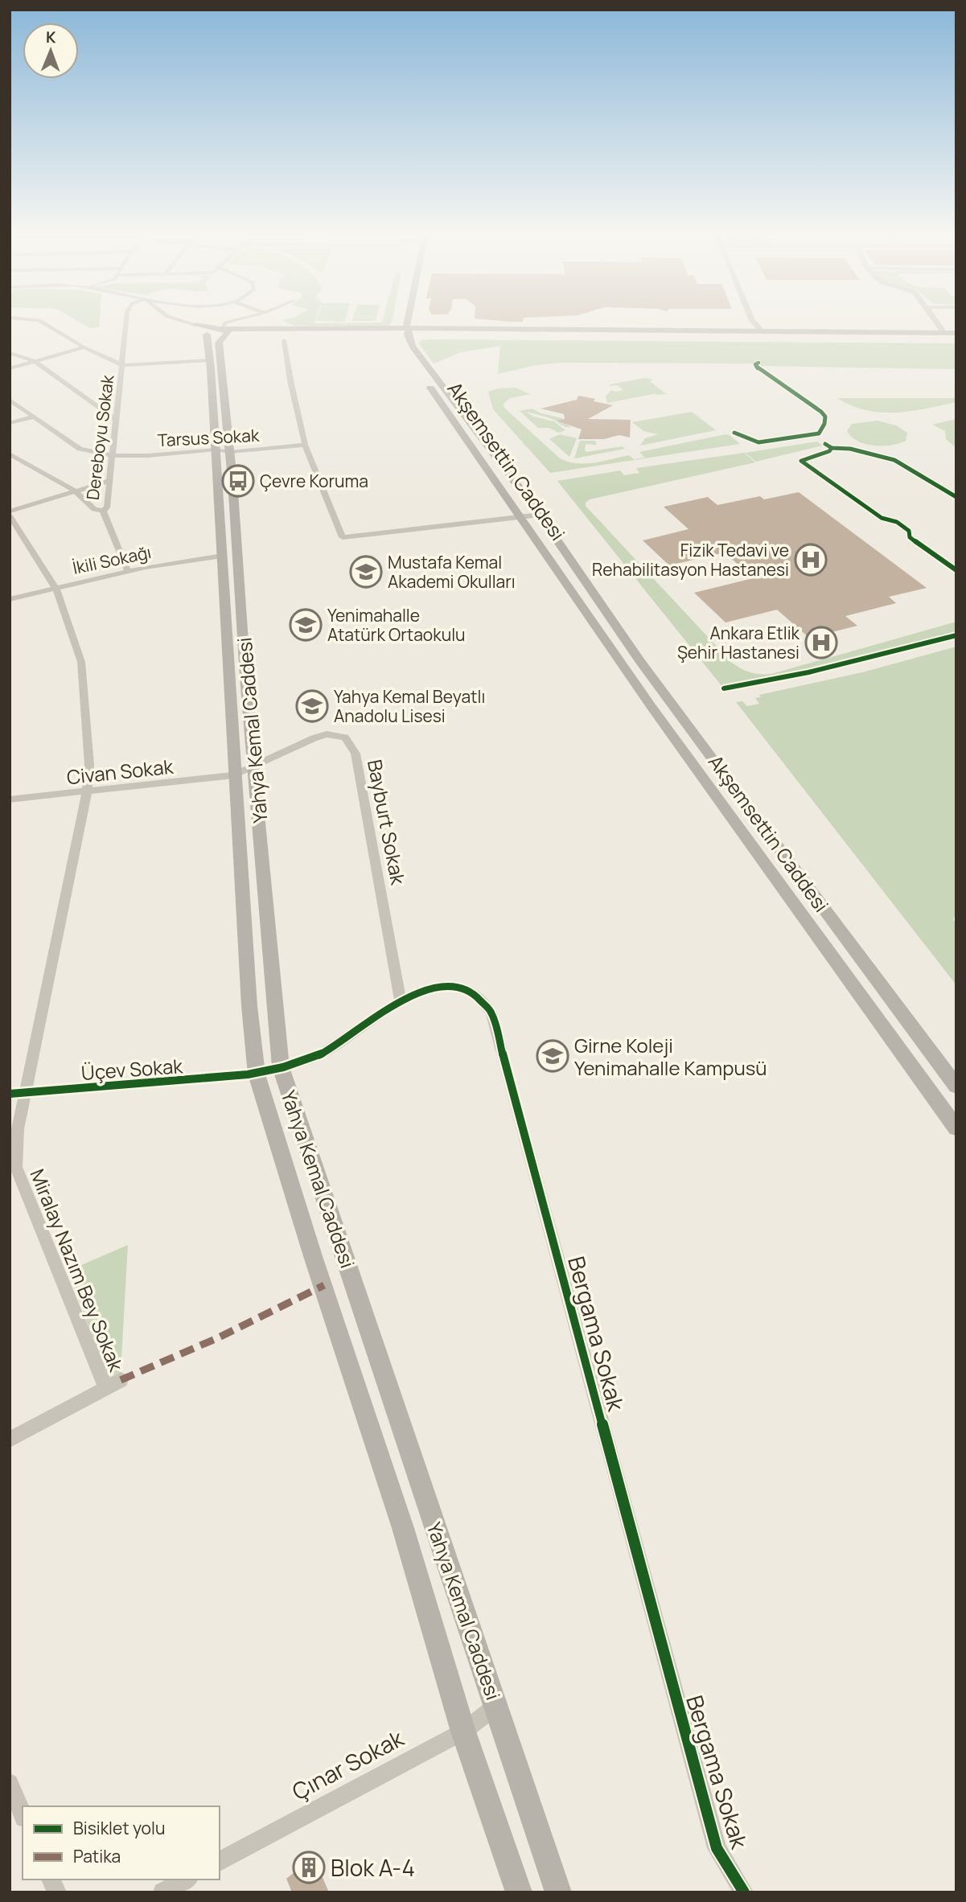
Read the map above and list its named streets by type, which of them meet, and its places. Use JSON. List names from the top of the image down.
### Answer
{
  "streets": {
    "main road": ["Akşemsettin Caddesi", "Yahya Kemal Caddesi"],
    "street": [
      "Dereboyu Sokak",
      "Tarsus Sokak",
      "İkili Sokağı",
      "Civan Sokak",
      "Bayburt Sokak",
      "Üçev Sokak",
      "Miralay Nazım Bey Sokak",
      "Bergama Sokak",
      "Çınar Sokak"
    ]
  },
  "crossings": [
    ["Dereboyu Sokak", "Tarsus Sokak"],
    ["Tarsus Sokak", "Yahya Kemal Caddesi"],
    ["İkili Sokağı", "Yahya Kemal Caddesi"],
    ["İkili Sokağı", "Miralay Nazım Bey Sokak"],
    ["Yahya Kemal Caddesi", "Civan Sokak"],
    ["Yahya Kemal Caddesi", "Bayburt Sokak"],
    ["Yahya Kemal Caddesi", "Üçev Sokak"],
    ["Yahya Kemal Caddesi", "Bergama Sokak"],
    ["Yahya Kemal Caddesi", "Çınar Sokak"],
    ["Civan Sokak", "Bayburt Sokak"],
    ["Civan Sokak", "Miralay Nazım Bey Sokak"],
    ["Bayburt Sokak", "Bergama Sokak"],
    ["Üçev Sokak", "Miralay Nazım Bey Sokak"]
  ],
  "places": {
    "bus stop": ["Çevre Koruma"],
    "hospital": ["Fizik Tedavi ve Rehabilitasyon Hastanesi", "Ankara Etlik Şehir Hastanesi"],
    "school or university": [
      "Mustafa Kemal Akademi Okulları",
      "Yenimahalle Atatürk Ortaokulu",
      "Yahya Kemal Beyatlı Anadolu Lisesi",
      "Girne Koleji Yenimahalle Kampusü"
    ],
    "building": ["Blok A-4"]
  },
  "legend": ["Bisiklet yolu", "Patika"],
  "north": "top"
}
